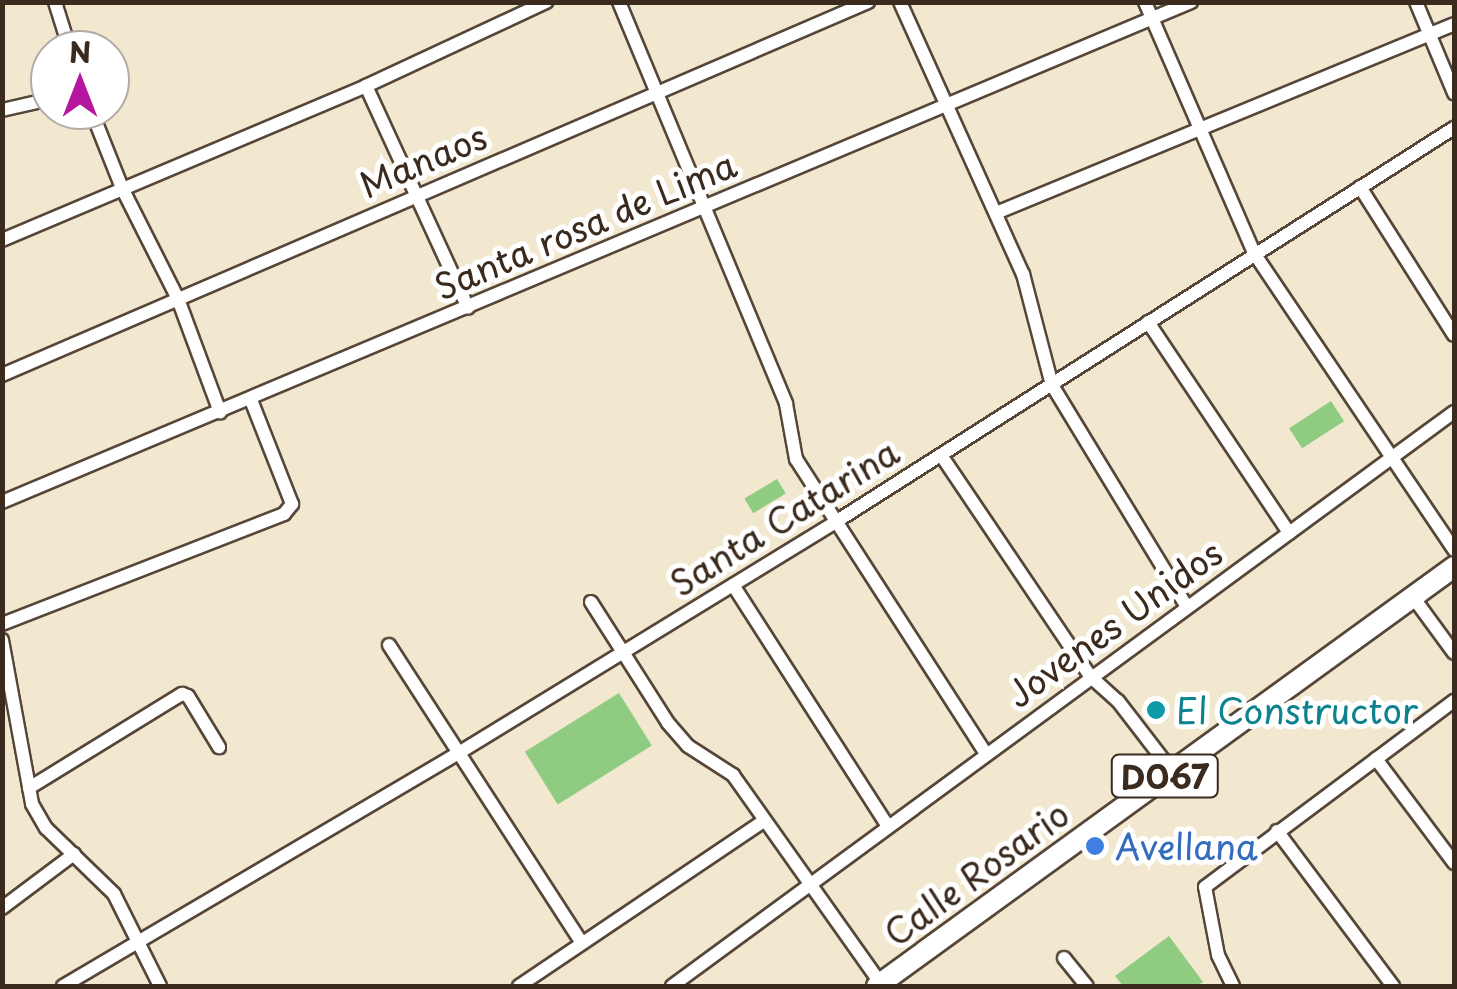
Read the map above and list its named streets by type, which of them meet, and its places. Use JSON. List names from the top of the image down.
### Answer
{
  "streets": {
    "main road": ["D067", "Calle Rosario"],
    "street": [
      "Manaos",
      "Santa rosa de Lima",
      "Santa Catarina",
      "Jovenes Unidos"
    ]
  },
  "places": ["El Constructor", "Avellana"],
  "north": "top"
}
